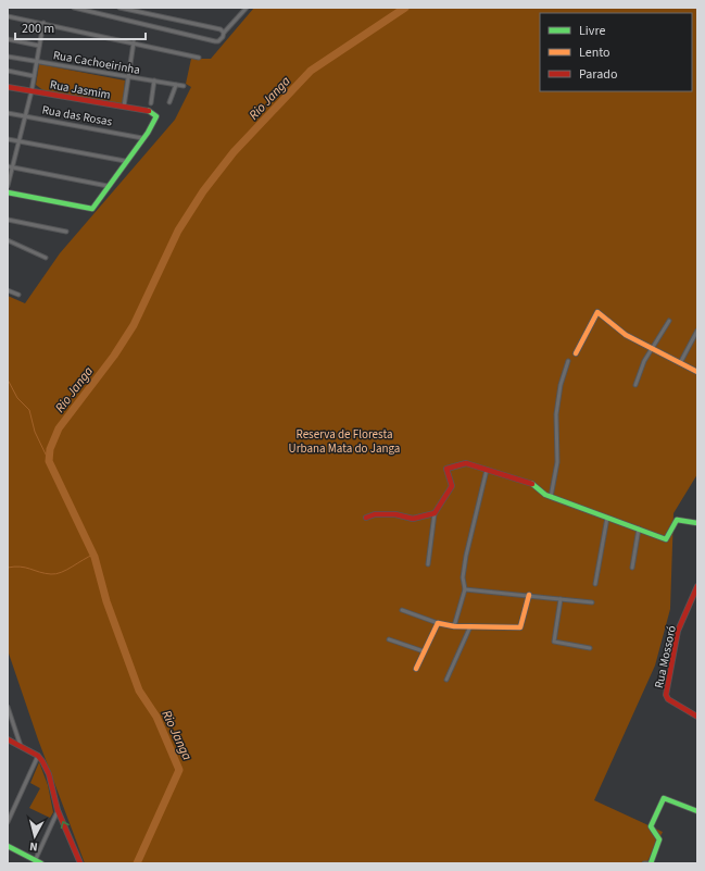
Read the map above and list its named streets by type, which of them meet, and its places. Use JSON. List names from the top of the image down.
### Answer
{
  "streets": {
    "street": [
      "Rua Cachoeirinha",
      "Rua Jasmim",
      "Rua das Rosas",
      "Rua Mossoró"
    ]
  },
  "crossings": [
    ["Rua Jasmim", "Rua das Rosas"]
  ],
  "water": ["Rio Janga"],
  "parks": ["Reserva de Floresta Urbana Mata do Janga"],
  "legend": ["Livre", "Lento", "Parado"],
  "scale_bar": "200 m",
  "north": "bottom"
}
